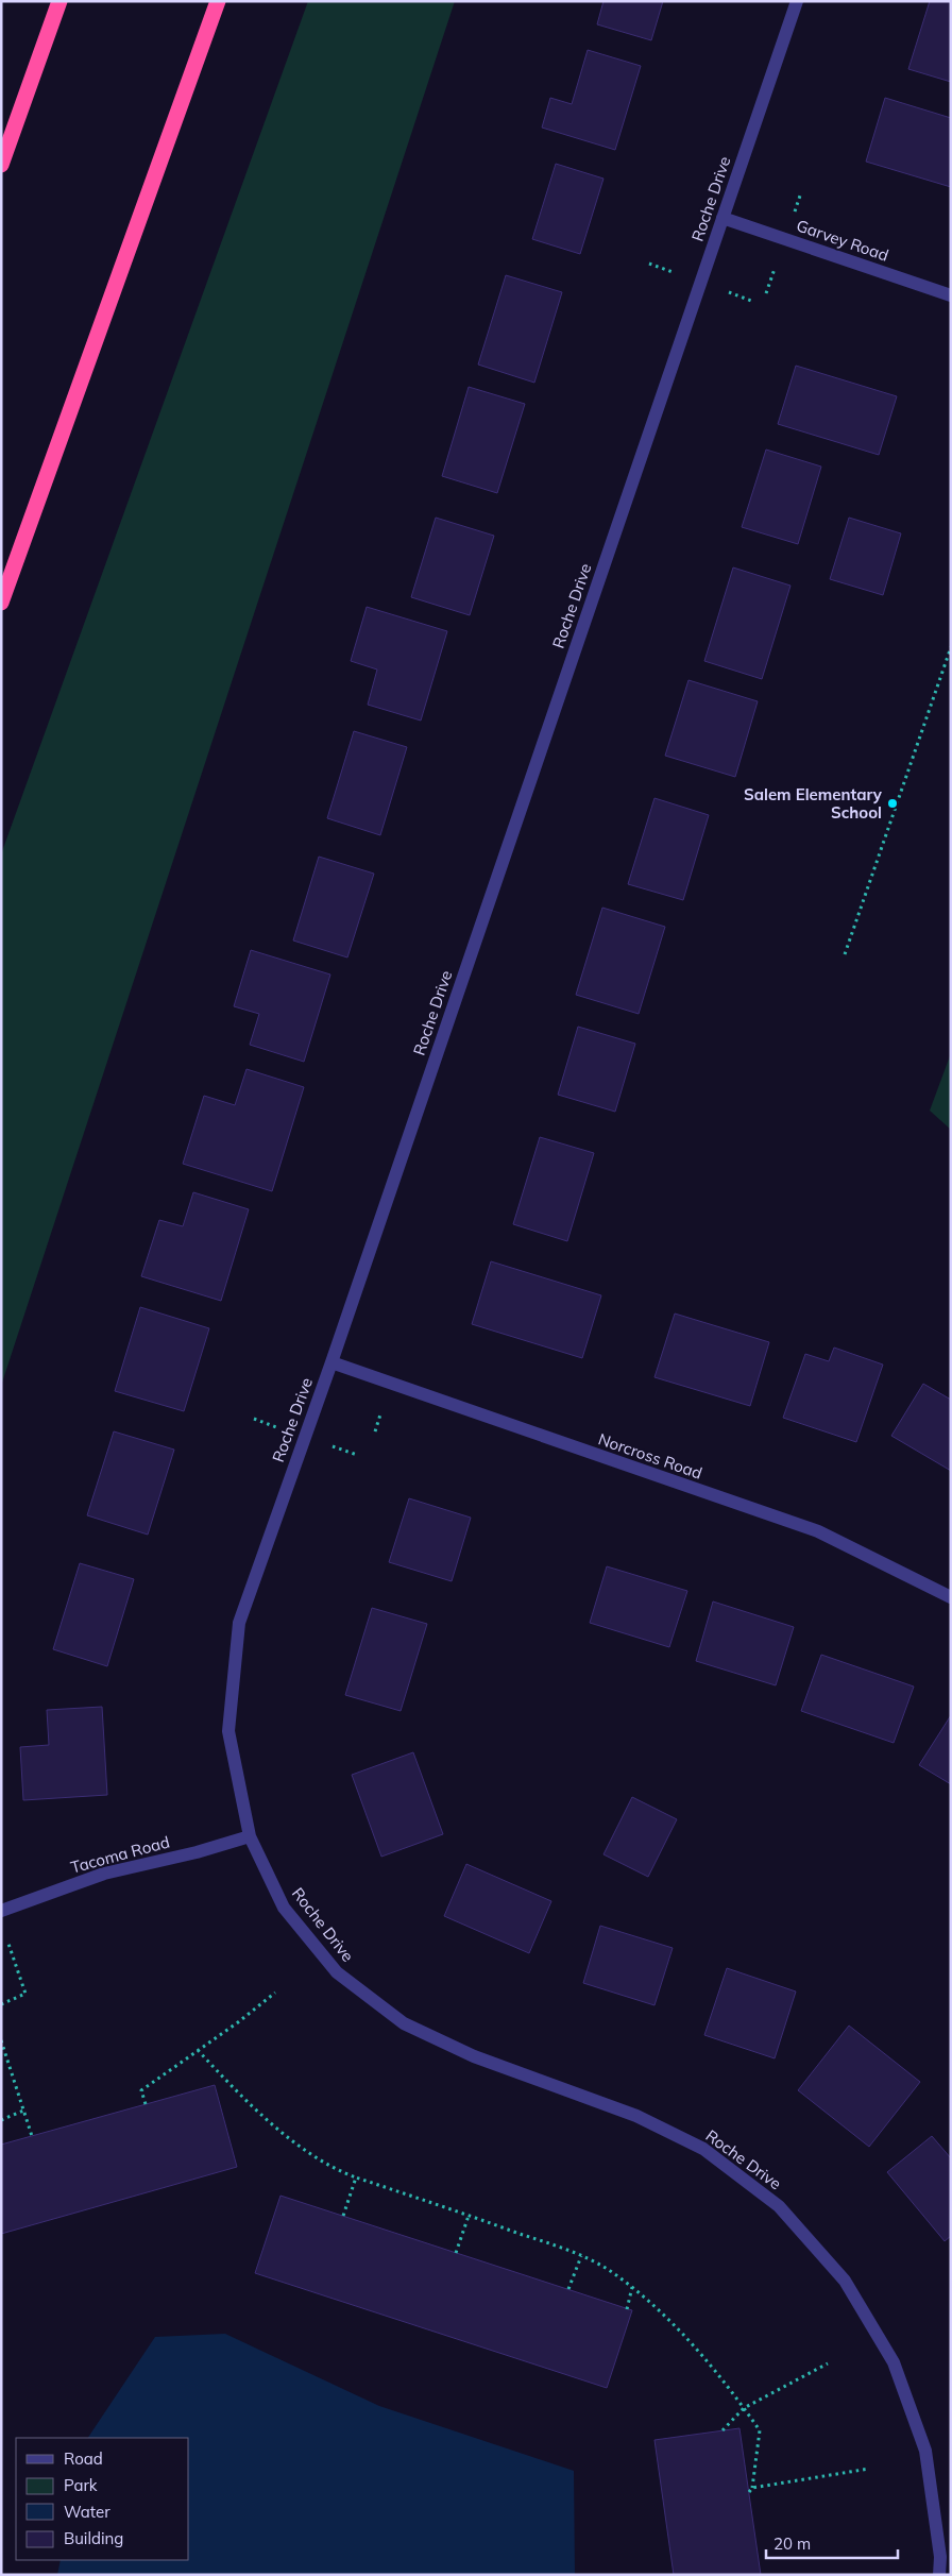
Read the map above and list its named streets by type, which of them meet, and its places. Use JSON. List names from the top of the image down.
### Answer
{
  "streets": {
    "street": [
      "Roche Drive",
      "Garvey Road",
      "Norcross Road",
      "Tacoma Road"
    ]
  },
  "crossings": [
    ["Roche Drive", "Garvey Road"],
    ["Roche Drive", "Norcross Road"],
    ["Roche Drive", "Tacoma Road"]
  ],
  "places": ["Salem Elementary School"],
  "legend": [
    "Road",
    "Park",
    "Water",
    "Building"
  ],
  "scale_bar": "20 m"
}
